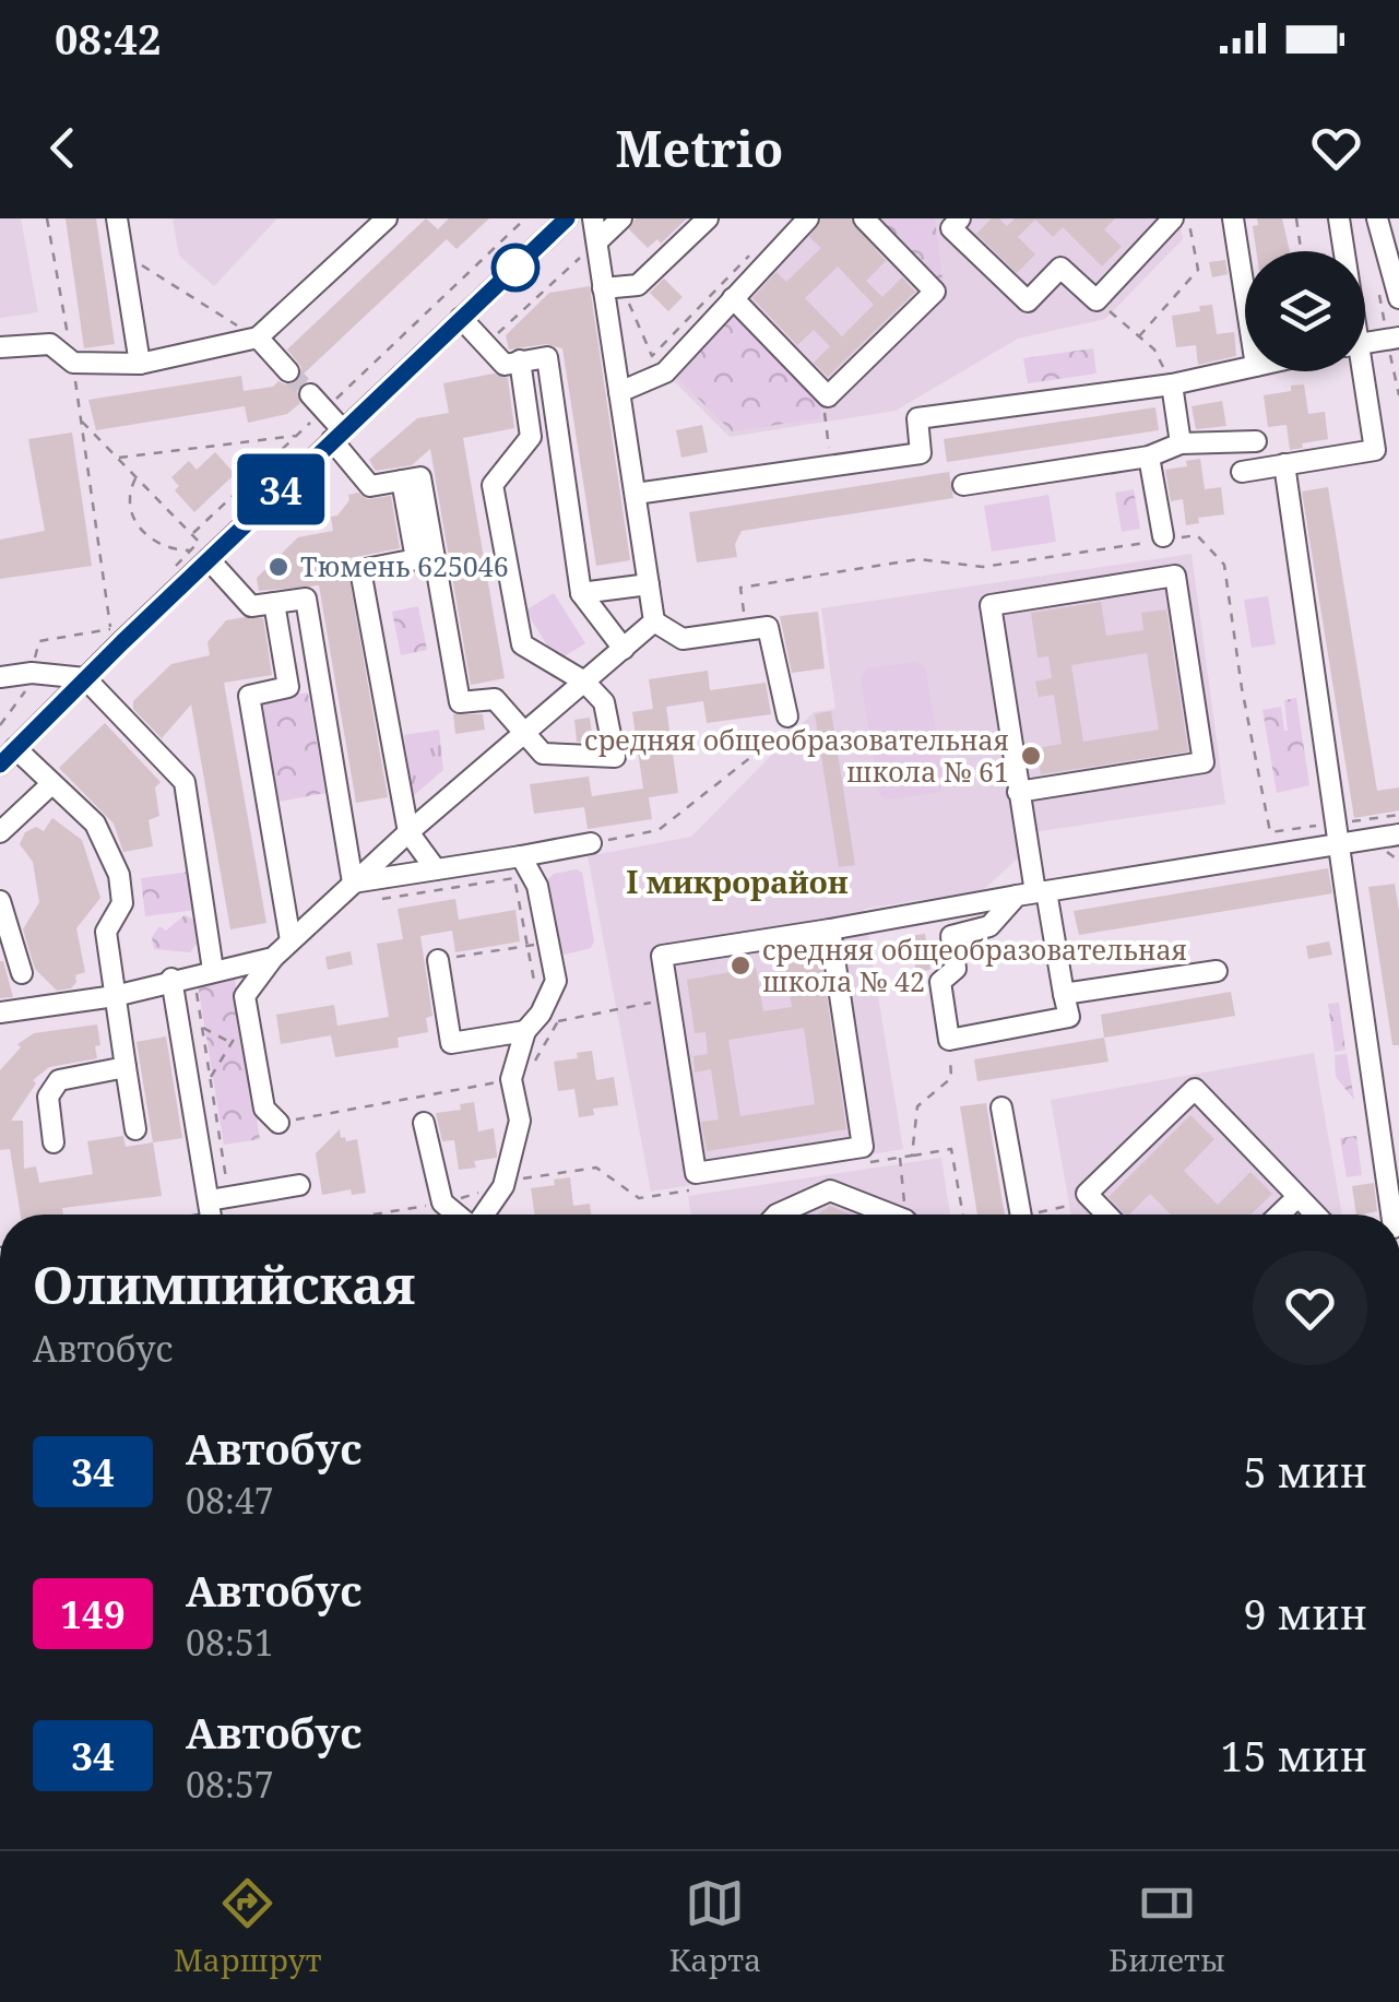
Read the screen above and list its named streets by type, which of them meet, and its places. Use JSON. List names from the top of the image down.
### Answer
{
  "districts": ["I микрорайон"],
  "places": ["Тюмень 625046", "средняя общеобразовательная школа № 61", "средняя общеобразовательная школа № 42"],
  "lines": ["bus line 34"],
  "page": {
    "status": "08:42",
    "header": "Metrio",
    "on_map": "34",
    "heading": ["Олимпийская", "Автобус"],
    "list": [
      {
        "mark": "34",
        "name": "Автобус",
        "note": "08:47",
        "value": "5 мин"
      },
      {
        "mark": "149",
        "name": "Автобус",
        "note": "08:51",
        "value": "9 мин"
      },
      {
        "mark": "34",
        "name": "Автобус",
        "note": "08:57",
        "value": "15 мин"
      }
    ],
    "tabs": ["Маршрут", "Карта", "Билеты"]
  }
}
